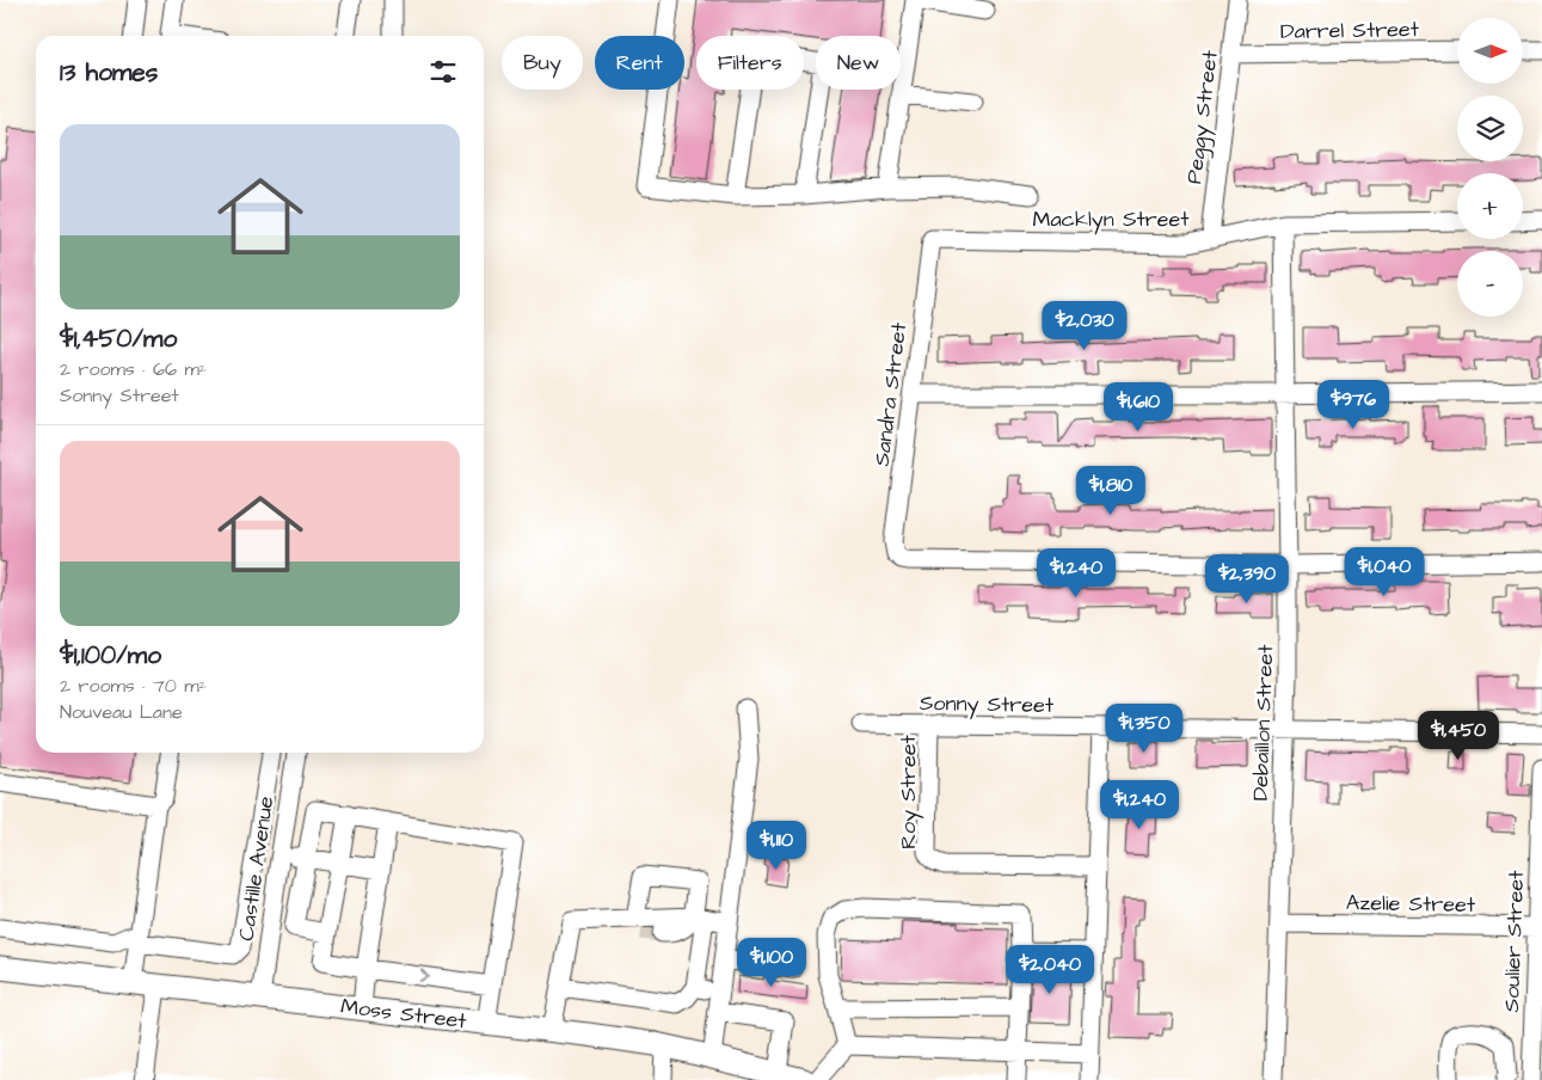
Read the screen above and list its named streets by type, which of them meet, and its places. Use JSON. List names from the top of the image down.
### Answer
{
  "streets": {
    "main road": ["Moss Street"],
    "street": [
      "Darrel Street",
      "Peggy Street",
      "Macklyn Street",
      "Sandra Street",
      "Sonny Street",
      "Debaillon Street",
      "Roy Street",
      "Castille Avenue",
      "Azelie Street",
      "Soulier Street"
    ]
  },
  "crossings": [
    ["Darrel Street", "Peggy Street"],
    ["Peggy Street", "Macklyn Street"],
    ["Macklyn Street", "Sandra Street"],
    ["Macklyn Street", "Debaillon Street"],
    ["Sandra Street", "Debaillon Street"],
    ["Sonny Street", "Debaillon Street"],
    ["Sonny Street", "Roy Street"],
    ["Debaillon Street", "Azelie Street"],
    ["Castille Avenue", "Moss Street"],
    ["Azelie Street", "Soulier Street"]
  ],
  "north": "right",
  "page": {
    "map_buttons": ["+", "−"],
    "chip": [
      "Buy",
      "Rent",
      "Filters",
      "New"
    ],
    "heading": "13 homes",
    "list": [
      {
        "name": "$1,450/mo",
        "note": "2 rooms · 66 m² · Sonny Street"
      },
      {
        "name": "$1,100/mo",
        "note": "2 rooms · 70 m² · Nouveau Lane"
      }
    ],
    "price": [
      "$2,030",
      "$976",
      "$1,610",
      "$1,810",
      "$1,040",
      "$1,240",
      "$2,390",
      "$1,350",
      "$1,450",
      "$1,240",
      "$1,110",
      "$1,100",
      "$2,040"
    ]
  }
}
